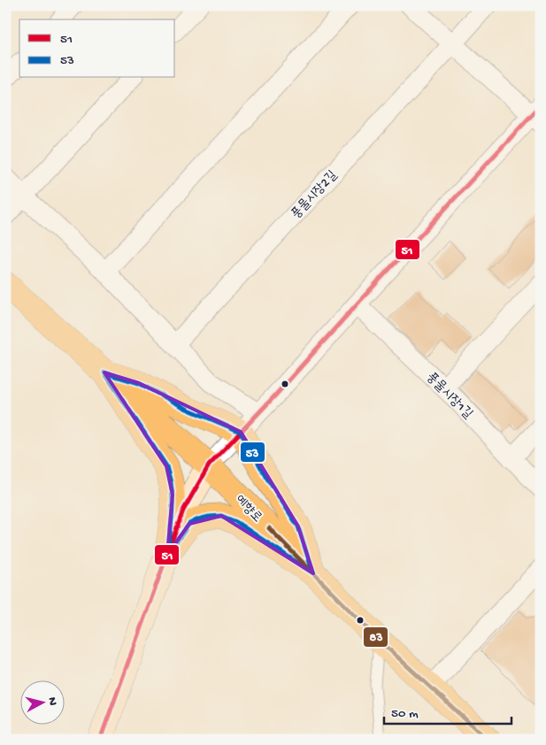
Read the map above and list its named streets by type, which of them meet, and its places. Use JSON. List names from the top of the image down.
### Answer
{
  "streets": {
    "main road": ["예향로"],
    "street": ["풍물시장2길", "풍물시장1길"]
  },
  "lines": ["transit line 51", "transit line 53", "transit line 83"],
  "legend": ["51", "53"],
  "scale_bar": "50 m",
  "north": "right"
}
